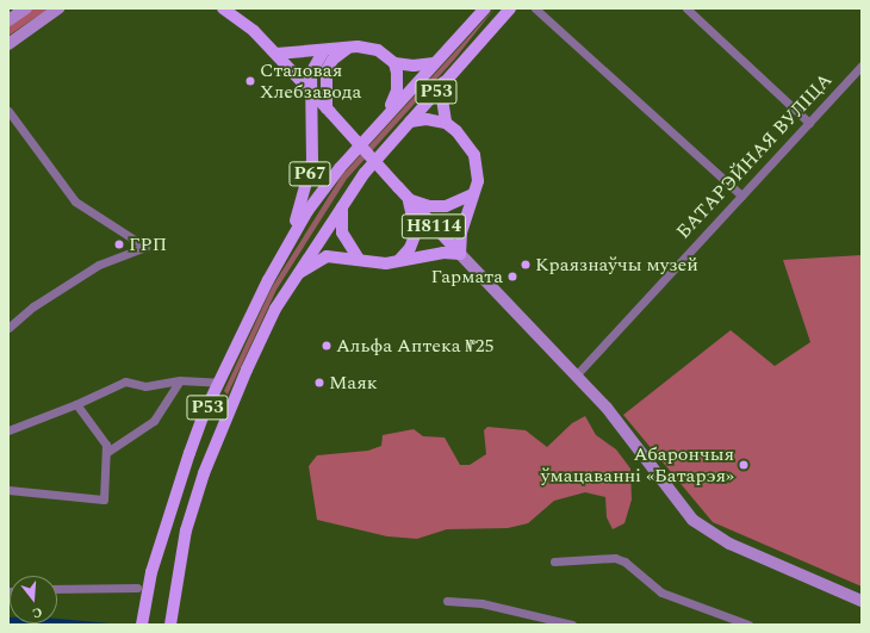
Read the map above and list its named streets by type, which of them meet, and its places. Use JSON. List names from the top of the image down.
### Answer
{
  "streets": {
    "main road": ["Р53", "Р67", "Н8114"],
    "street": ["БАТАРЭЙНАЯ ВУЛІЦА"]
  },
  "crossings": [
    ["Р53", "Р67"],
    ["БАТАРЭЙНАЯ ВУЛІЦА", "Н8114"]
  ],
  "places": [
    "Сталовая Хлебзавода",
    "ГРП",
    "Краязнаўчы музей",
    "Гармата",
    "Альфа Аптека №25",
    "Маяк",
    "Абарончыя ўмацаванні «Батарэя»"
  ],
  "north": "bottom"
}
